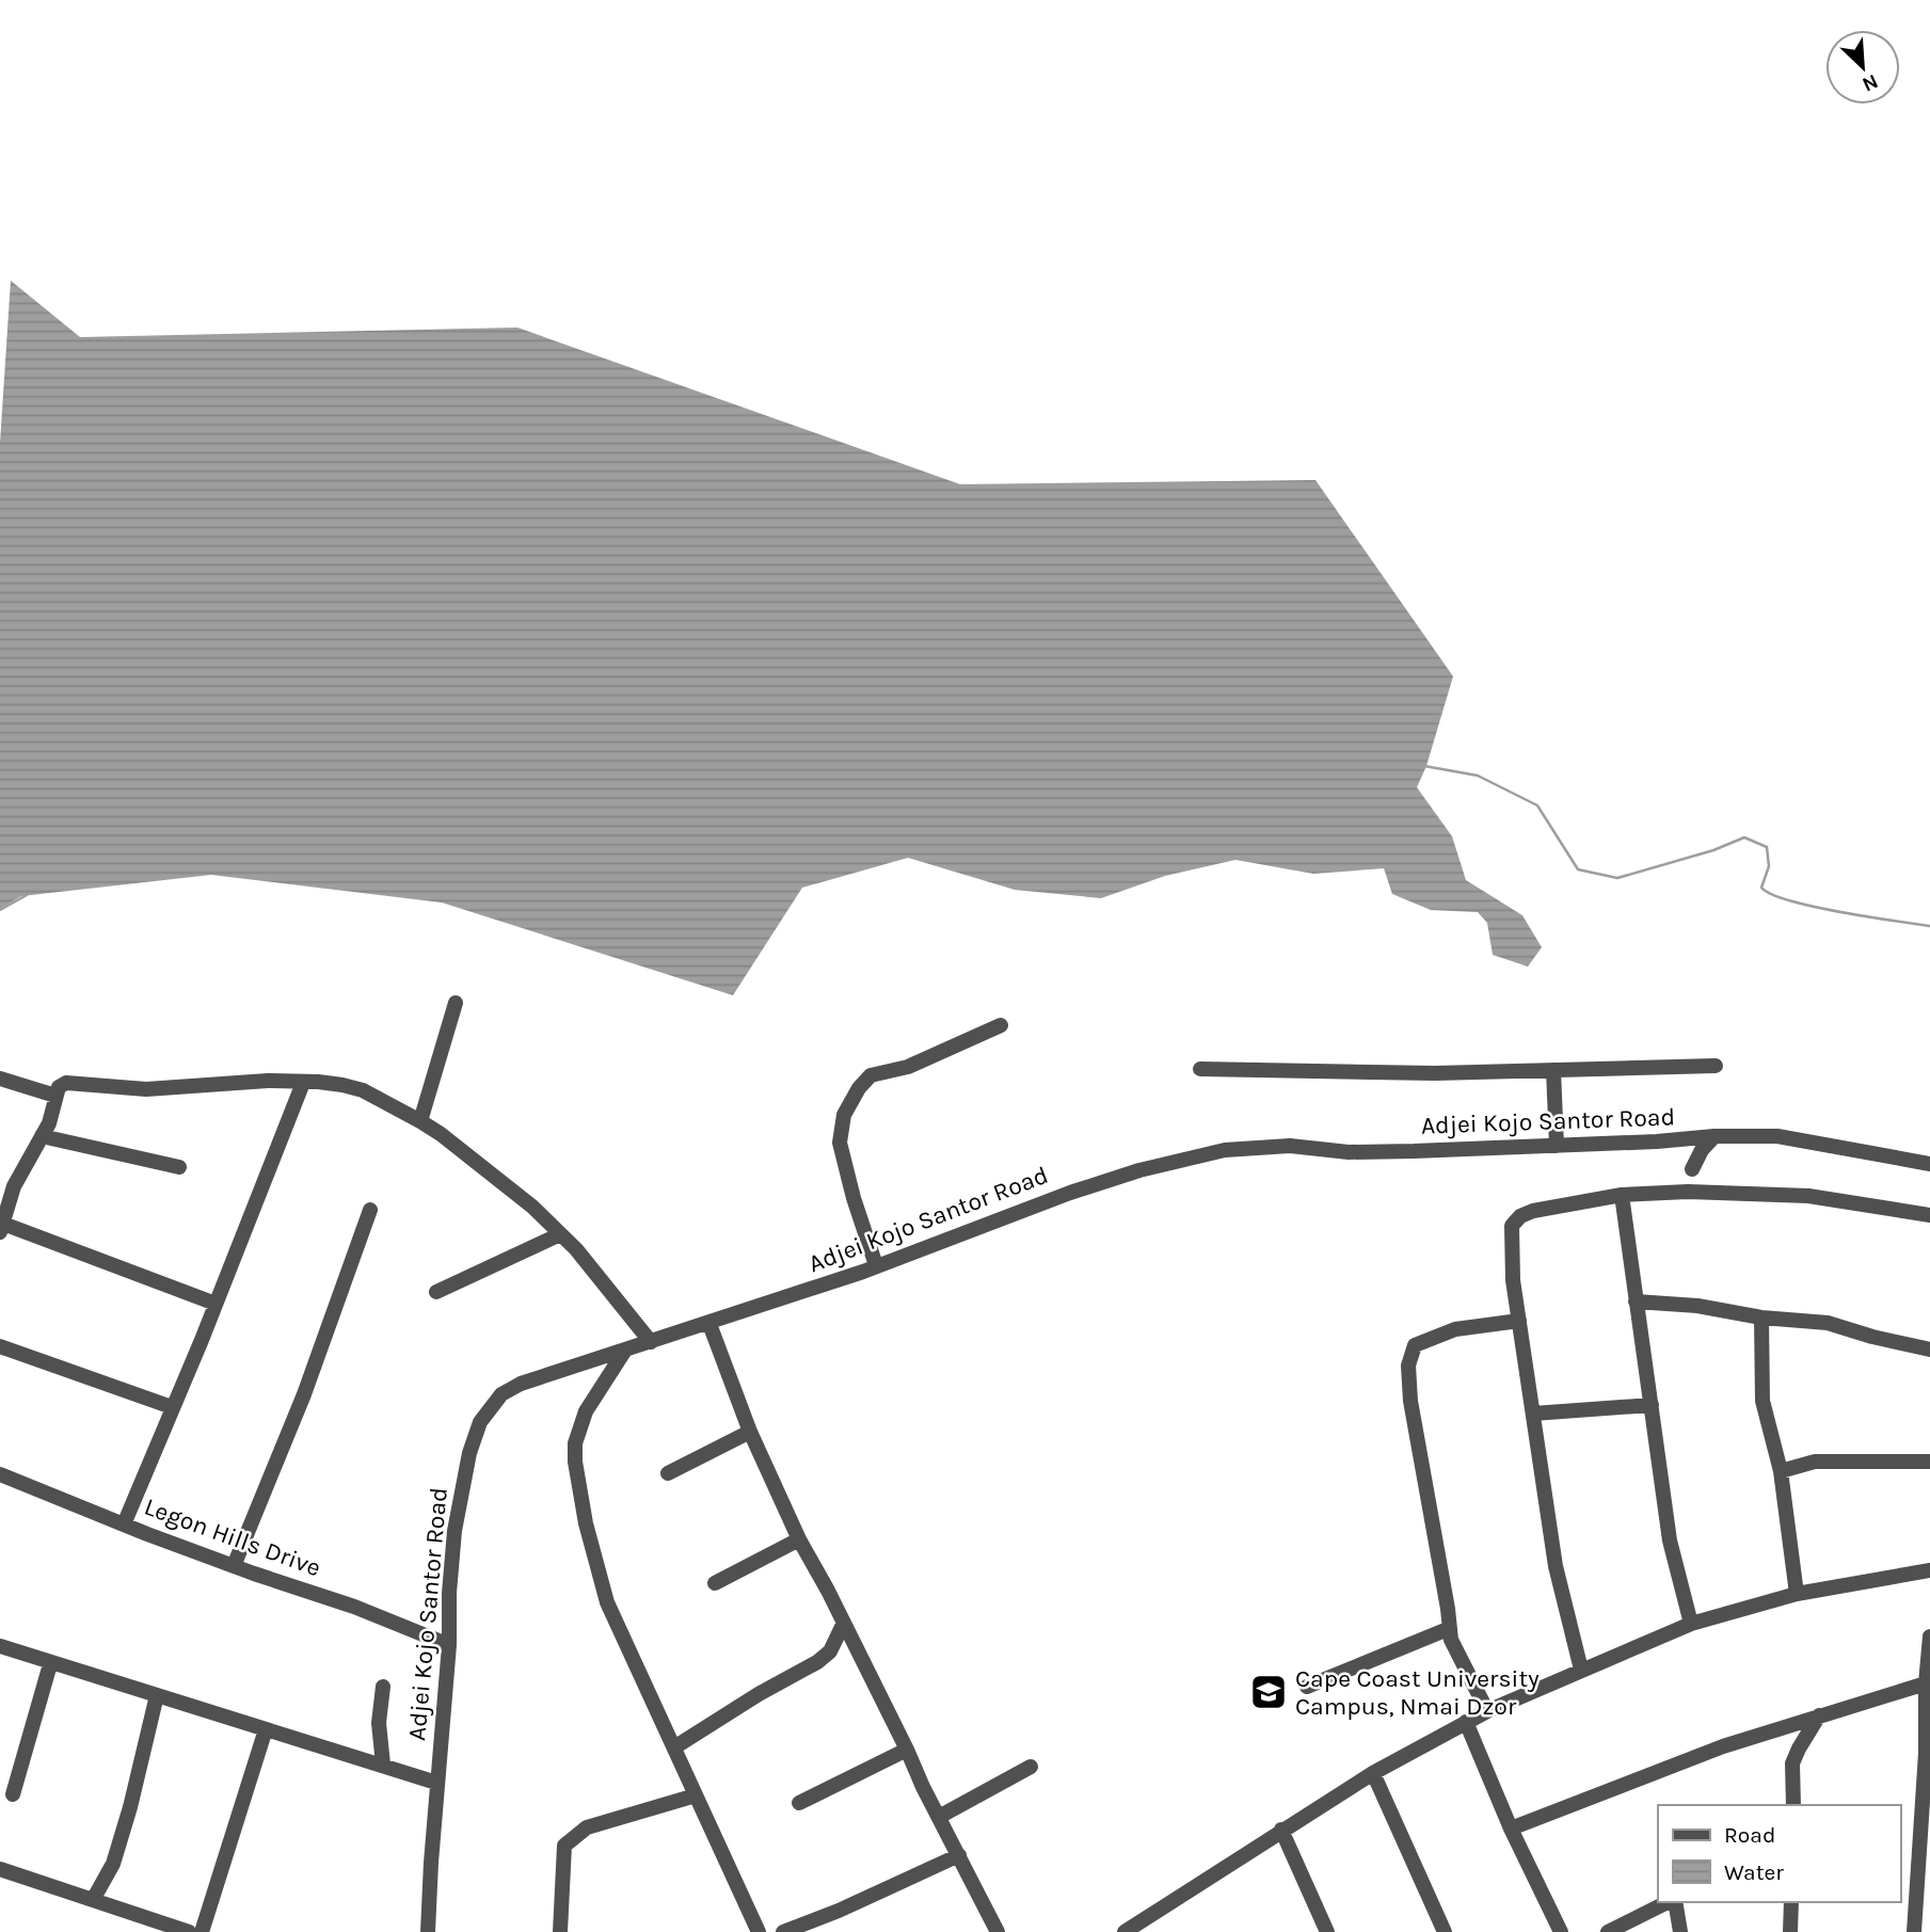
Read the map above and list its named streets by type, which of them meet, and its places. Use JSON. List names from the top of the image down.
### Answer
{
  "streets": {
    "street": ["Adjei Kojo Santor Road", "Legon Hills Drive"]
  },
  "crossings": [
    ["Adjei Kojo Santor Road", "Legon Hills Drive"]
  ],
  "places": {
    "school or university": ["Cape Coast University Campus, Nmai Dzor"]
  },
  "legend": ["Road", "Water"],
  "north": "bottom right"
}
